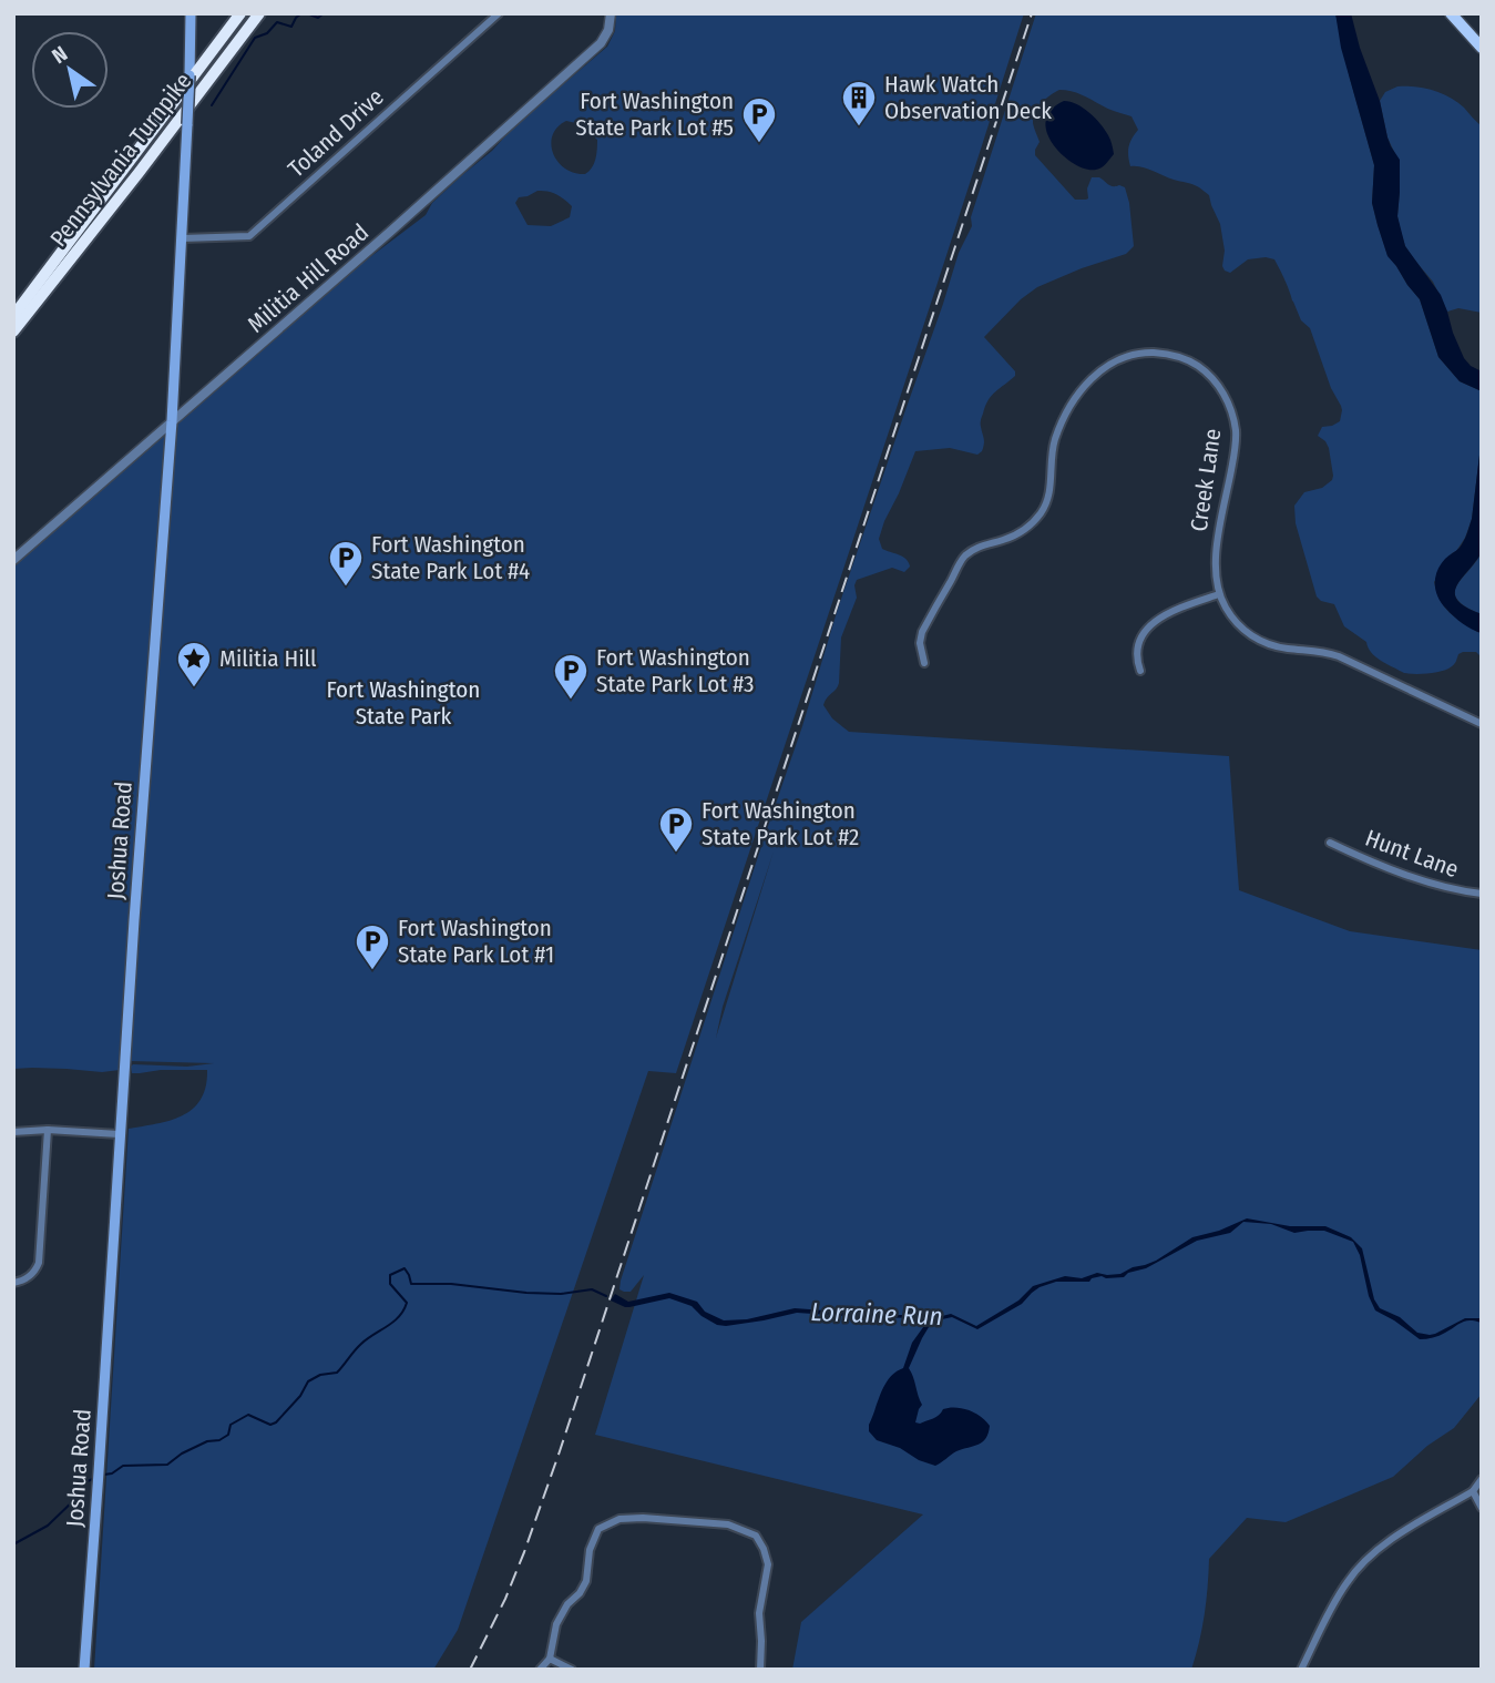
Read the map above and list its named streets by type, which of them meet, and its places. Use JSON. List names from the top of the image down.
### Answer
{
  "streets": {
    "highway": ["Pennsylvania Turnpike"],
    "main road": ["Joshua Road"],
    "street": [
      "Toland Drive",
      "Militia Hill Road",
      "Creek Lane",
      "Hunt Lane"
    ]
  },
  "crossings": [
    ["Toland Drive", "Joshua Road"],
    ["Militia Hill Road", "Joshua Road"]
  ],
  "water": ["Lorraine Run"],
  "parks": ["Fort Washington State Park"],
  "places": {
    "building": ["Hawk Watch Observation Deck"],
    "parking": [
      "Fort Washington State Park Lot #5",
      "Fort Washington State Park Lot #4",
      "Fort Washington State Park Lot #3",
      "Fort Washington State Park Lot #2",
      "Fort Washington State Park Lot #1"
    ],
    "place": ["Militia Hill"]
  },
  "north": "top left"
}
